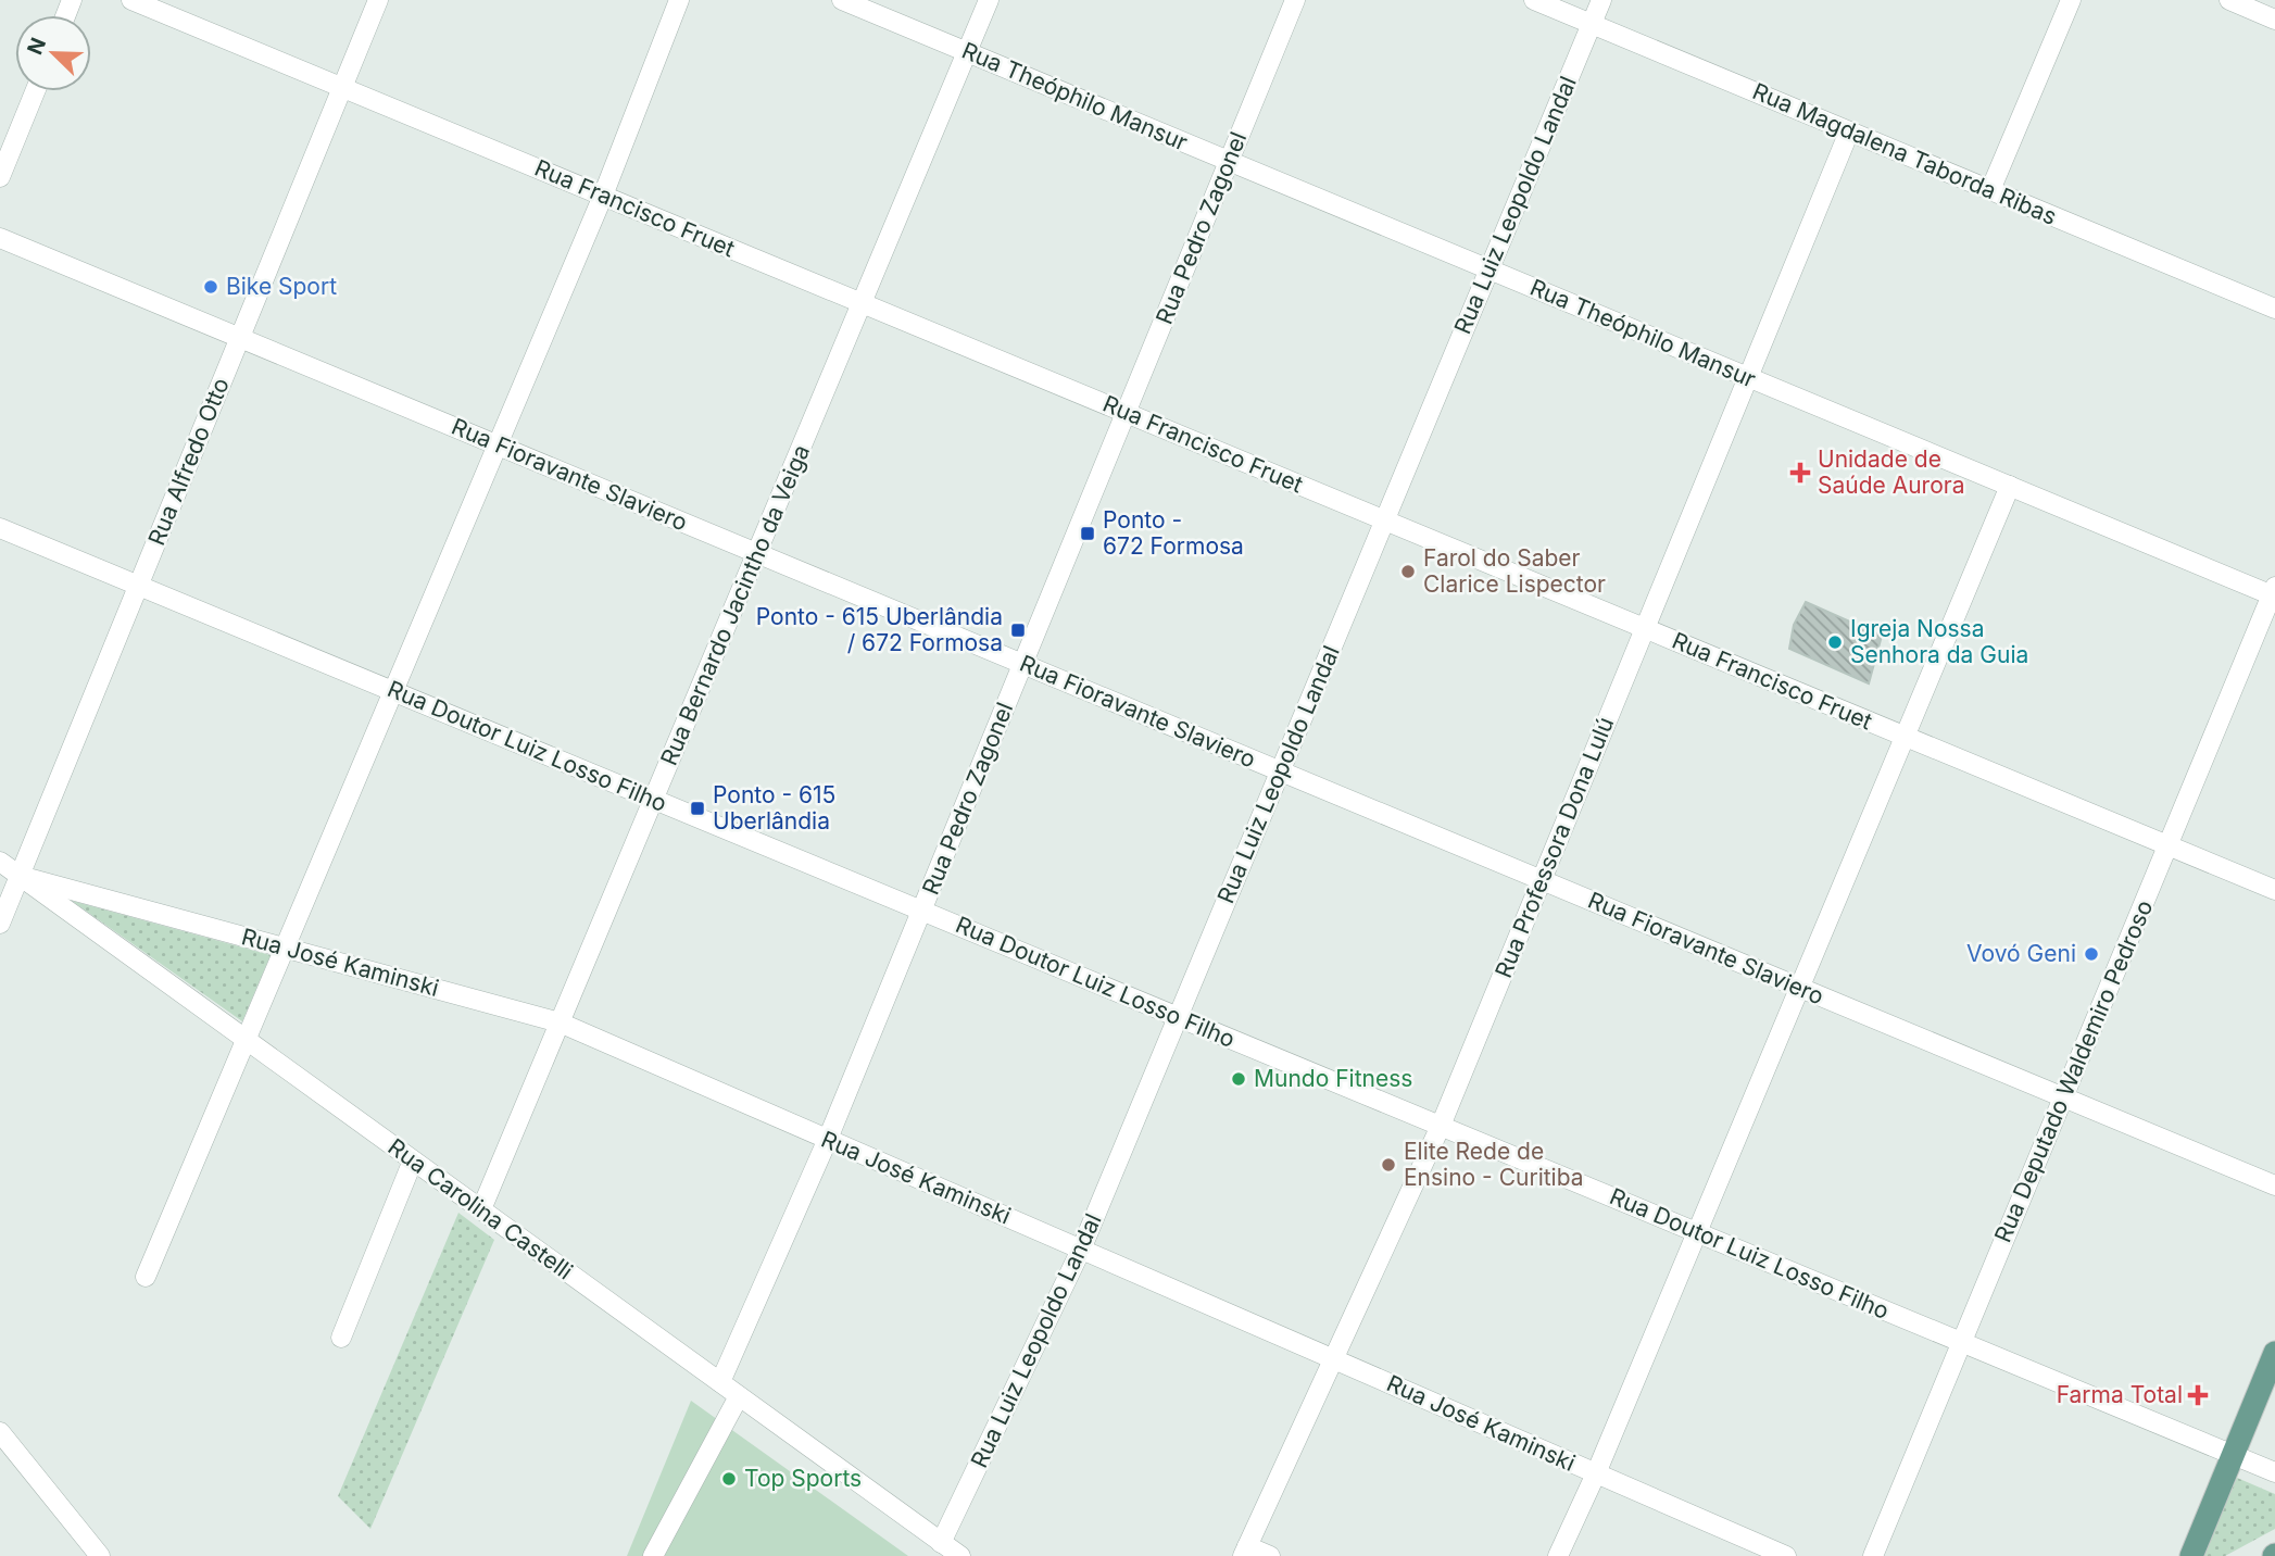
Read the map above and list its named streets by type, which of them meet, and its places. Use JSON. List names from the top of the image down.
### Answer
{
  "streets": {
    "street": [
      "Rua Theóphilo Mansur",
      "Rua Magdalena Taborda Ribas",
      "Rua Luiz Leopoldo Landal",
      "Rua Francisco Fruet",
      "Rua Pedro Zagonel",
      "Rua Alfredo Otto",
      "Rua Fioravante Slaviero",
      "Rua Bernardo Jacintho da Veiga",
      "Rua Doutor Luiz Losso Filho",
      "Rua Professora Dona Lulú",
      "Rua José Kaminski",
      "Rua Deputado Waldemiro Pedroso",
      "Rua Carolina Castelli"
    ]
  },
  "crossings": [
    ["Rua Theóphilo Mansur", "Rua Luiz Leopoldo Landal"],
    ["Rua Theóphilo Mansur", "Rua Pedro Zagonel"],
    ["Rua Theóphilo Mansur", "Rua Bernardo Jacintho da Veiga"],
    ["Rua Theóphilo Mansur", "Rua Professora Dona Lulú"],
    ["Rua Theóphilo Mansur", "Rua Deputado Waldemiro Pedroso"],
    ["Rua Magdalena Taborda Ribas", "Rua Luiz Leopoldo Landal"],
    ["Rua Magdalena Taborda Ribas", "Rua Professora Dona Lulú"],
    ["Rua Luiz Leopoldo Landal", "Rua Francisco Fruet"],
    ["Rua Luiz Leopoldo Landal", "Rua Fioravante Slaviero"],
    ["Rua Luiz Leopoldo Landal", "Rua Doutor Luiz Losso Filho"],
    ["Rua Luiz Leopoldo Landal", "Rua José Kaminski"],
    ["Rua Luiz Leopoldo Landal", "Rua Carolina Castelli"],
    ["Rua Francisco Fruet", "Rua Pedro Zagonel"],
    ["Rua Francisco Fruet", "Rua Alfredo Otto"],
    ["Rua Francisco Fruet", "Rua Bernardo Jacintho da Veiga"],
    ["Rua Francisco Fruet", "Rua Professora Dona Lulú"],
    ["Rua Francisco Fruet", "Rua Deputado Waldemiro Pedroso"],
    ["Rua Pedro Zagonel", "Rua Fioravante Slaviero"],
    ["Rua Pedro Zagonel", "Rua Doutor Luiz Losso Filho"],
    ["Rua Pedro Zagonel", "Rua José Kaminski"],
    ["Rua Pedro Zagonel", "Rua Carolina Castelli"],
    ["Rua Alfredo Otto", "Rua Fioravante Slaviero"],
    ["Rua Alfredo Otto", "Rua Doutor Luiz Losso Filho"],
    ["Rua Alfredo Otto", "Rua José Kaminski"],
    ["Rua Alfredo Otto", "Rua Carolina Castelli"],
    ["Rua Fioravante Slaviero", "Rua Bernardo Jacintho da Veiga"],
    ["Rua Fioravante Slaviero", "Rua Professora Dona Lulú"],
    ["Rua Fioravante Slaviero", "Rua Deputado Waldemiro Pedroso"],
    ["Rua Bernardo Jacintho da Veiga", "Rua Doutor Luiz Losso Filho"],
    ["Rua Bernardo Jacintho da Veiga", "Rua José Kaminski"],
    ["Rua Bernardo Jacintho da Veiga", "Rua Carolina Castelli"],
    ["Rua Doutor Luiz Losso Filho", "Rua Professora Dona Lulú"],
    ["Rua Doutor Luiz Losso Filho", "Rua Deputado Waldemiro Pedroso"],
    ["Rua Professora Dona Lulú", "Rua José Kaminski"],
    ["Rua José Kaminski", "Rua Carolina Castelli"]
  ],
  "places": {
    "other": [
      "Bike Sport",
      "Farol do Saber Clarice Lispector",
      "Igreja Nossa Senhora da Guia",
      "Vovó Geni",
      "Mundo Fitness",
      "Elite Rede de Ensino - Curitiba",
      "Top Sports"
    ],
    "health": ["Unidade de Saúde Aurora", "Farma Total"],
    "transit": ["Ponto - 672 Formosa", "Ponto - 615 Uberlândia / 672 Formosa", "Ponto - 615 Uberlândia"]
  },
  "north": "top left"
}
